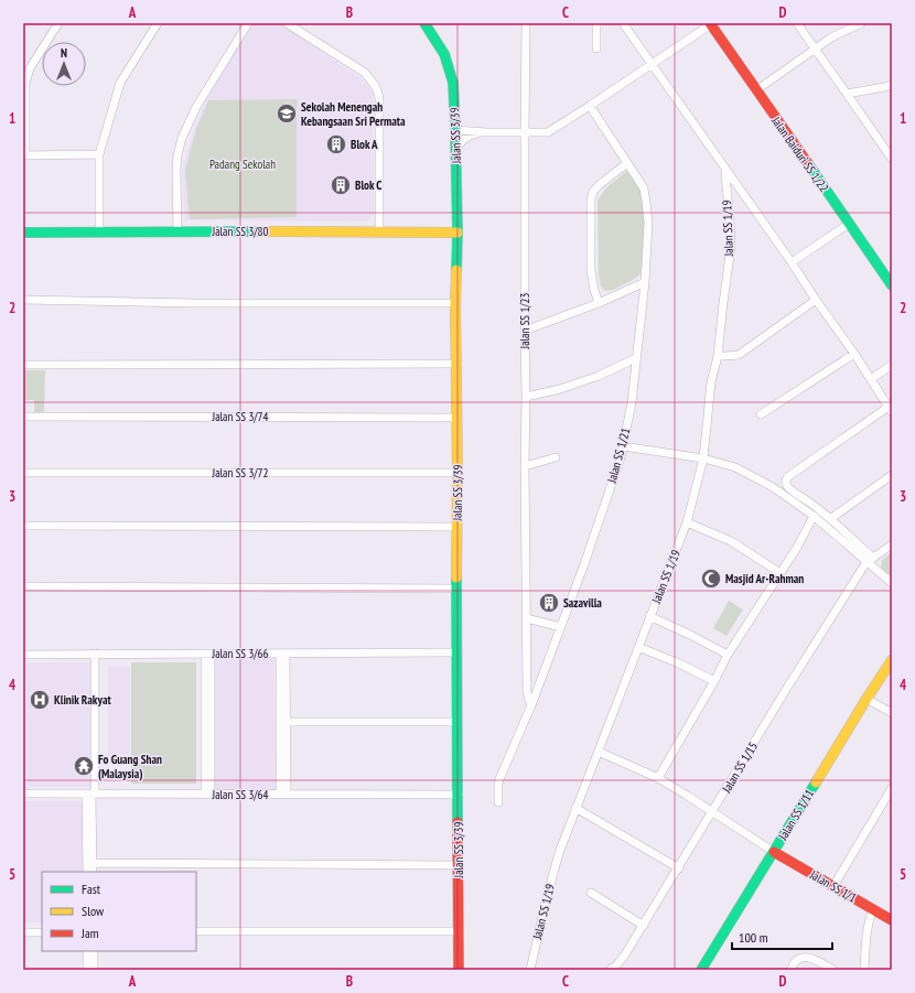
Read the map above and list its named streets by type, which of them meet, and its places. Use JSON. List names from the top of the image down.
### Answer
{
  "streets": {
    "street": [
      "Jalan SS 3/39",
      "Jalan Baiduri SS 1/22",
      "Jalan SS 1/19",
      "Jalan SS 3/80",
      "Jalan SS 1/23",
      "Jalan SS 3/74",
      "Jalan SS 1/21",
      "Jalan SS 3/72",
      "Jalan SS 3/66",
      "Jalan SS 1/15",
      "Jalan SS 3/64",
      "Jalan SS 1/11",
      "Jalan SS 1/1"
    ]
  },
  "crossings": [
    ["Jalan SS 3/39", "Jalan SS 3/80"],
    ["Jalan SS 3/39", "Jalan SS 3/74"],
    ["Jalan SS 3/39", "Jalan SS 3/72"],
    ["Jalan SS 3/39", "Jalan SS 3/66"],
    ["Jalan SS 3/39", "Jalan SS 3/64"],
    ["Jalan SS 1/23", "Jalan SS 1/21"],
    ["Jalan SS 1/11", "Jalan SS 1/1"]
  ],
  "parks": ["Padang Sekolah"],
  "places": {
    "school or university": ["Sekolah Menengah Kebangsaan Sri Permata"],
    "building": ["Blok A", "Blok C", "Sazavilla"],
    "mosque": ["Masjid Ar-Rahman"],
    "hospital": ["Klinik Rakyat"],
    "temple": ["Fo Guang Shan (Malaysia)"]
  },
  "legend": ["Fast", "Slow", "Jam"],
  "scale_bar": "100 m",
  "north": "top",
  "grid": {
    "columns": [
      "A",
      "B",
      "C",
      "D"
    ],
    "rows": [
      "1",
      "2",
      "3",
      "4",
      "5"
    ]
  }
}
